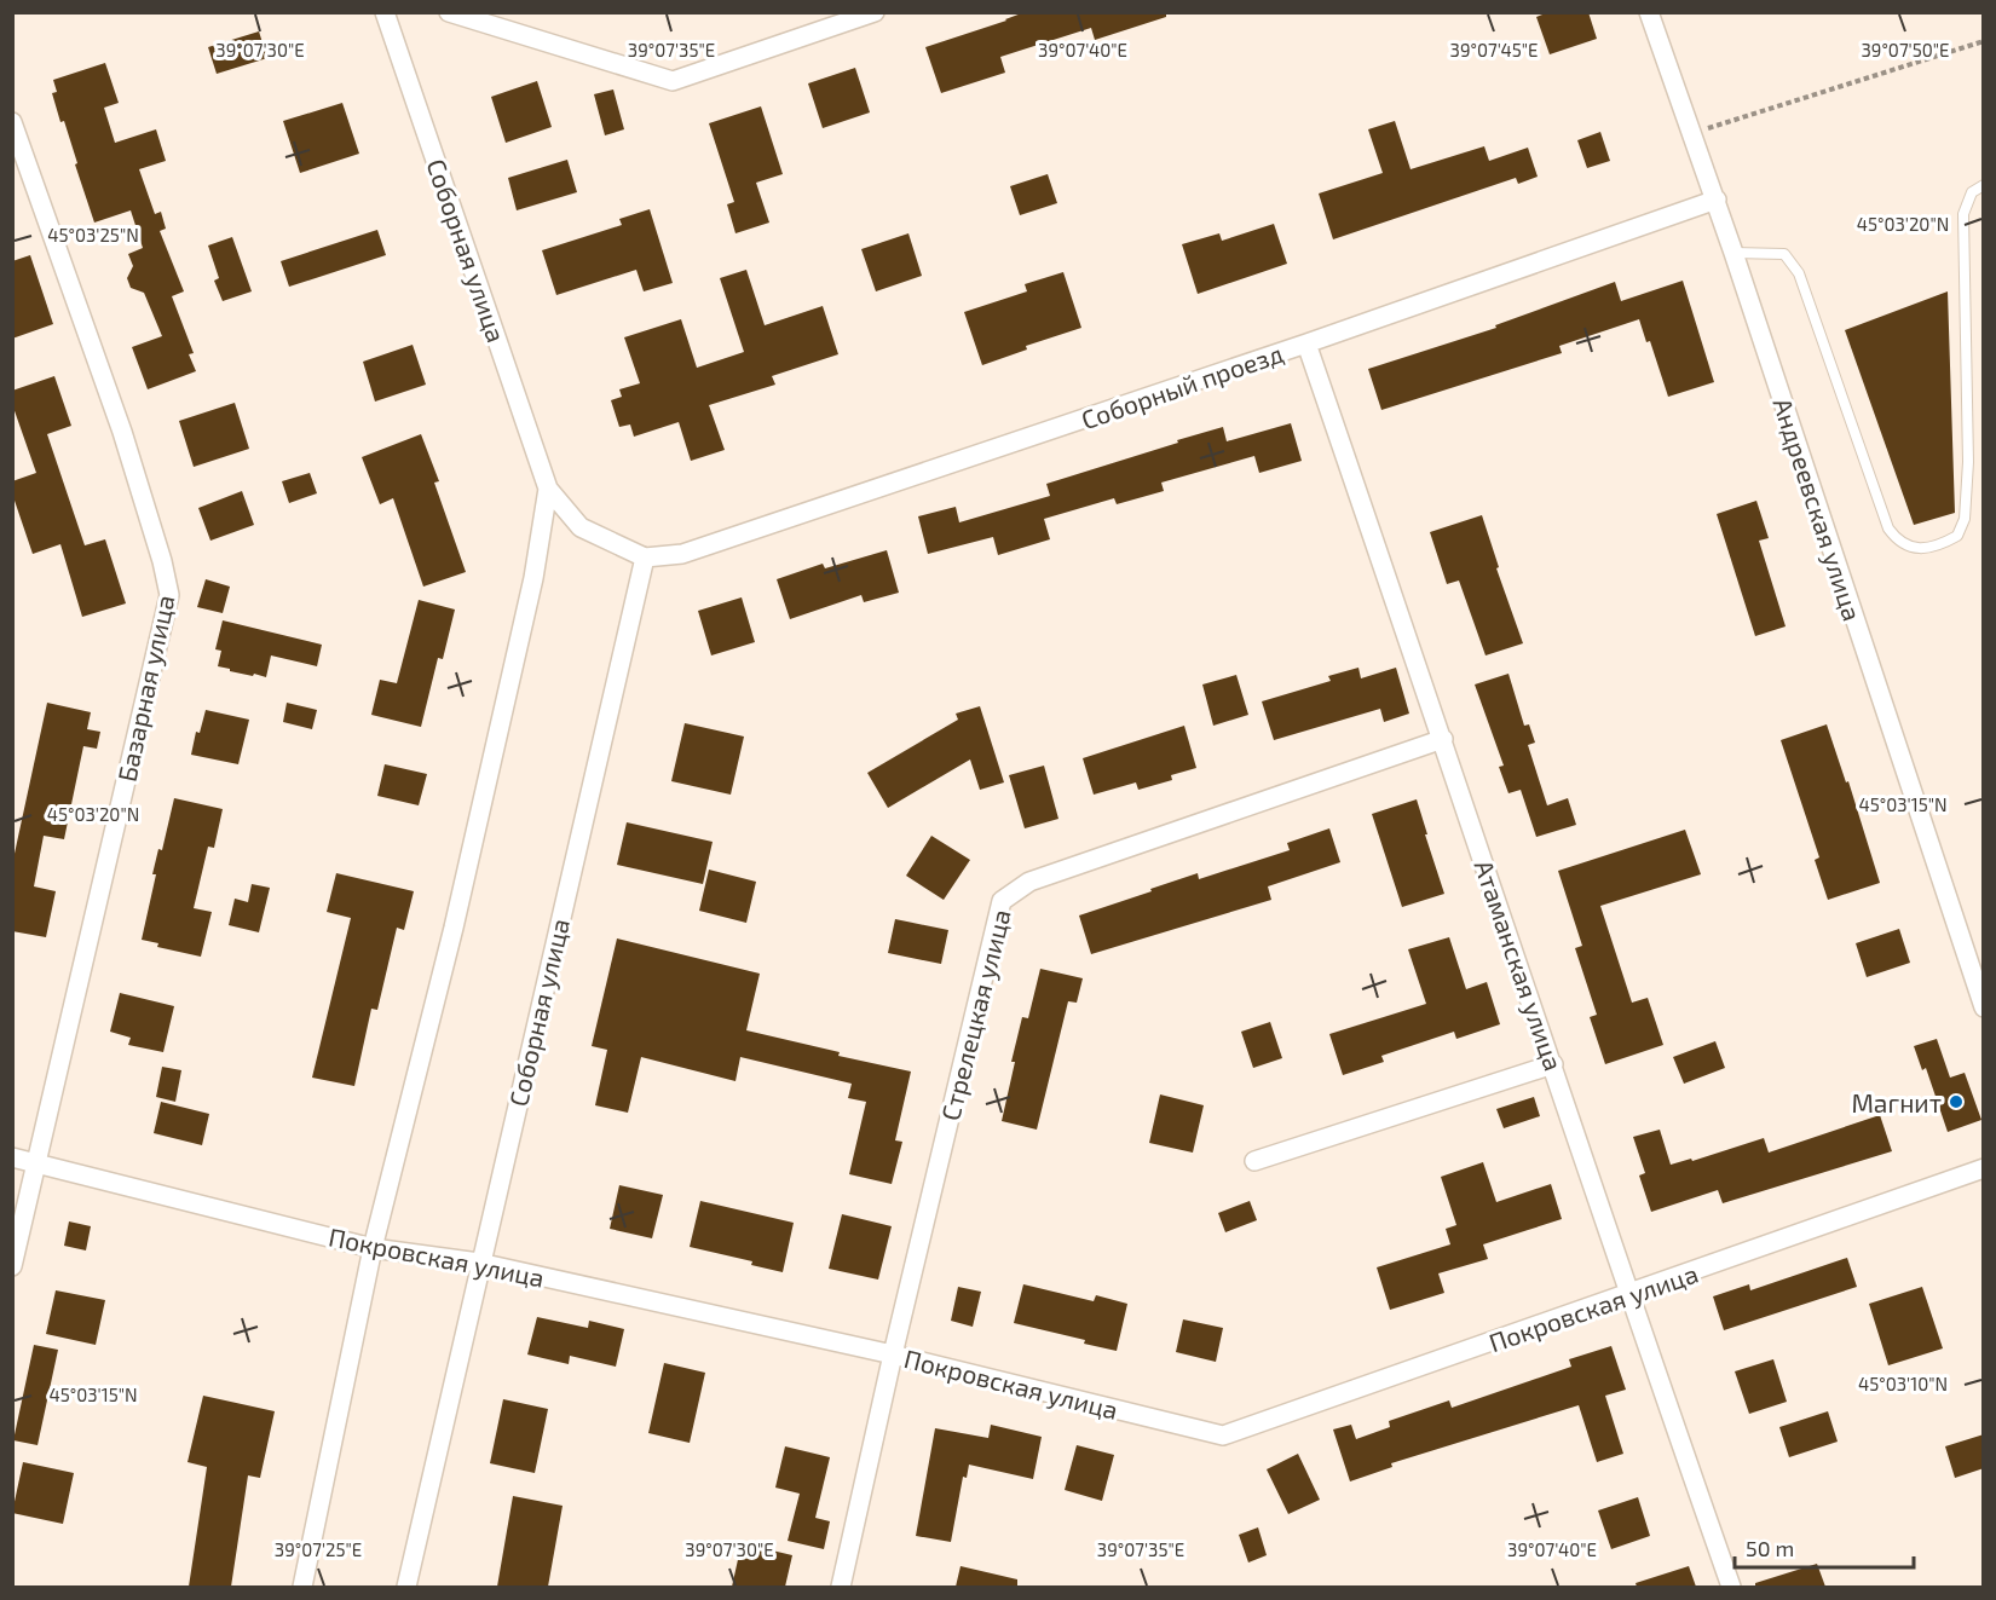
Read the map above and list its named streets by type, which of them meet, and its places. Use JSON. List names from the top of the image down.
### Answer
{
  "streets": {
    "street": [
      "Соборная улица",
      "Соборный проезд",
      "Андреевская улица",
      "Базарная улица",
      "Атаманская улица",
      "Стрелецкая улица",
      "Покровская улица"
    ]
  },
  "crossings": [
    ["Соборная улица", "Соборный проезд"],
    ["Соборная улица", "Покровская улица"],
    ["Соборный проезд", "Андреевская улица"],
    ["Соборный проезд", "Атаманская улица"],
    ["Базарная улица", "Покровская улица"],
    ["Атаманская улица", "Стрелецкая улица"],
    ["Атаманская улица", "Покровская улица"],
    ["Стрелецкая улица", "Покровская улица"]
  ],
  "places": ["Магнит"],
  "scale_bar": "50 m",
  "coordinates": [
    "39°07'30\"E",
    "39°07'35\"E",
    "39°07'40\"E",
    "39°07'45\"E",
    "39°07'50\"E",
    "45°03'20\"N",
    "45°03'25\"N",
    "45°03'15\"N",
    "45°03'10\"N",
    "39°07'25\"E"
  ]
}
